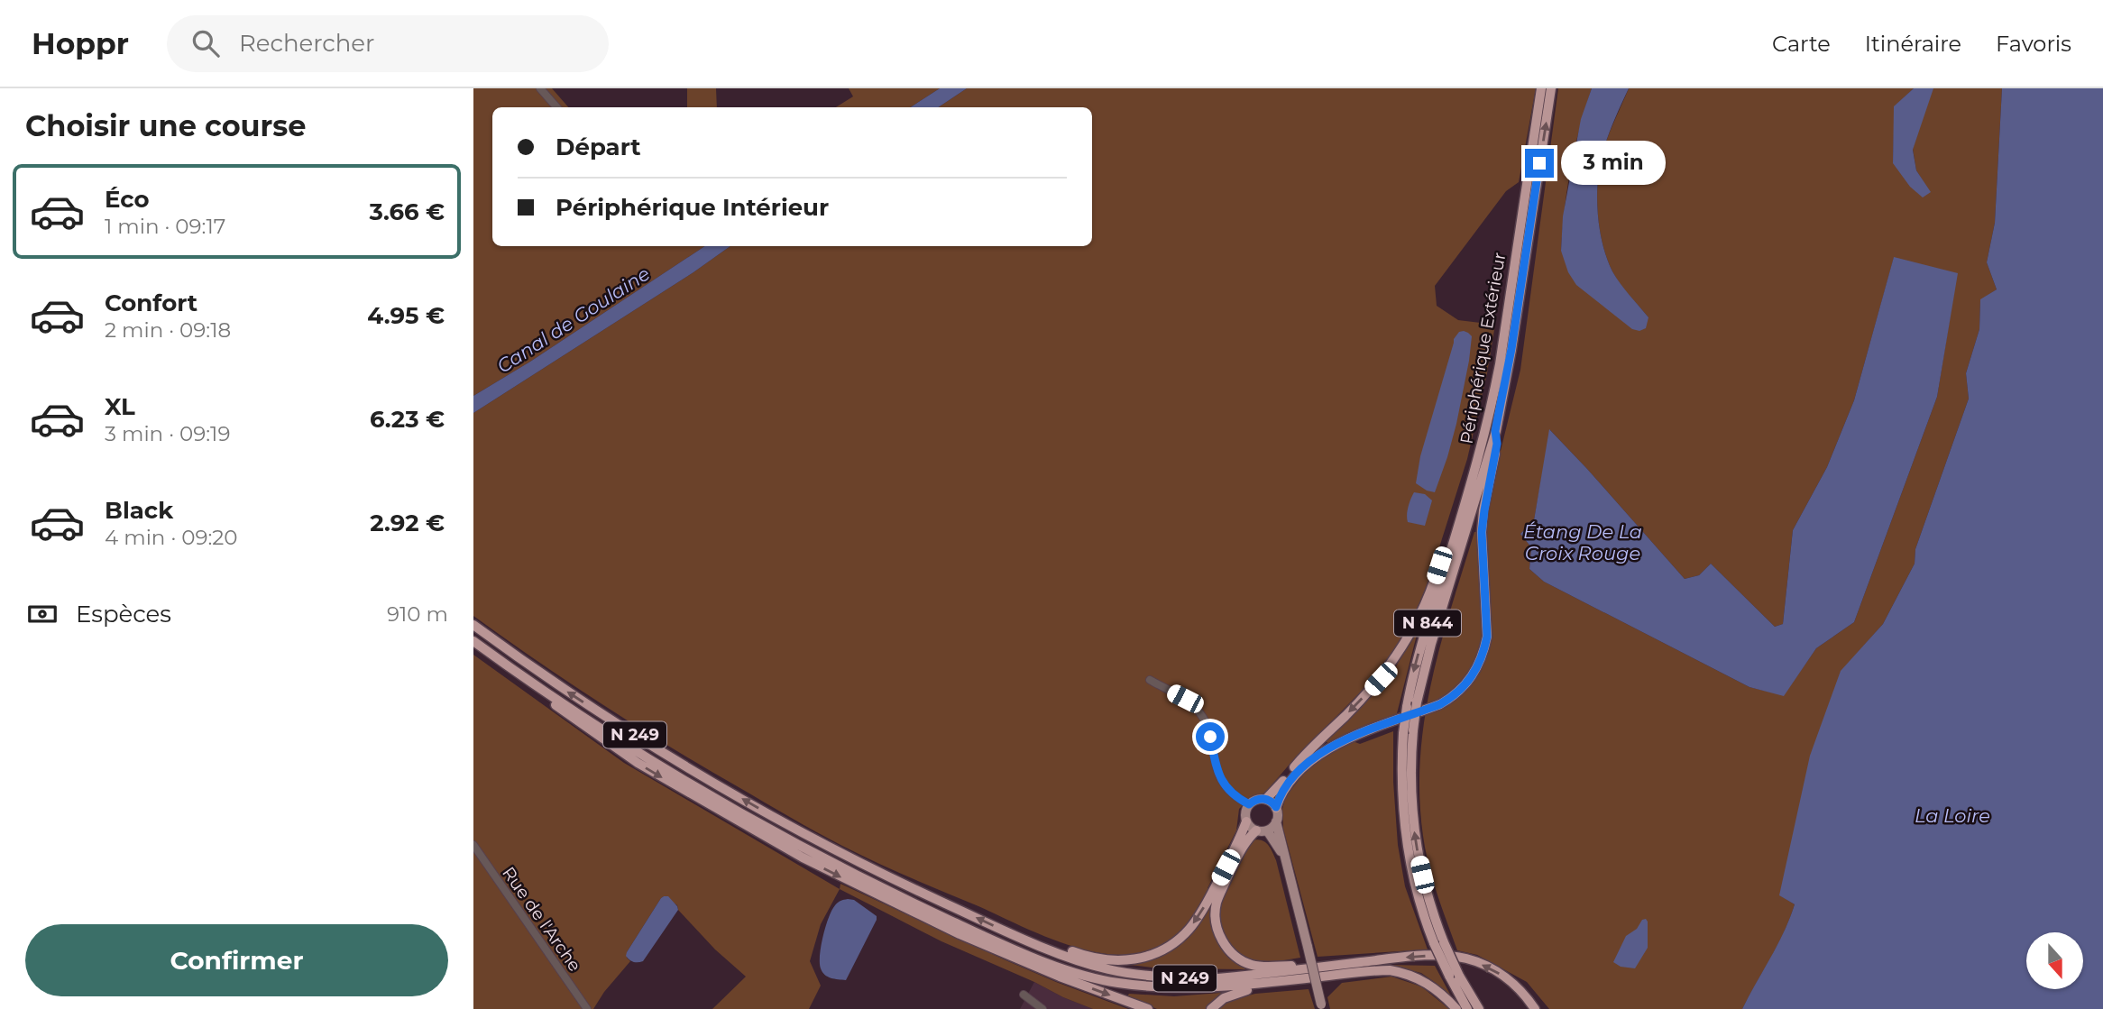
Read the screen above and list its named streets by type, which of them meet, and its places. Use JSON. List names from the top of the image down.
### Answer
{
  "streets": {
    "highway": ["Périphérique Extérieur", "N 844", "N 249"],
    "street": ["Rue de l'Arche"]
  },
  "crossings": [
    ["Périphérique Extérieur", "N 844"]
  ],
  "water": ["Canal de Goulaine", "Étang De La Croix Rouge", "La Loire"],
  "north": "bottom",
  "page": {
    "header": "Hoppr",
    "search": "Rechercher",
    "nav": ["Carte", "Itinéraire", "Favoris"],
    "heading": "Choisir une course",
    "banner": ["Départ", "Périphérique Intérieur"],
    "bubble": "3 min",
    "list": [
      {
        "name": "Éco",
        "note": "1 min · 09:17",
        "value": "3.66 €"
      },
      {
        "name": "Confort",
        "note": "2 min · 09:18",
        "value": "4.95 €"
      },
      {
        "name": "XL",
        "note": "3 min · 09:19",
        "value": "6.23 €"
      },
      {
        "name": "Black",
        "note": "4 min · 09:20",
        "value": "2.92 €"
      }
    ],
    "pay": ["Espèces", "910 m"],
    "buttons": "Confirmer"
  }
}
